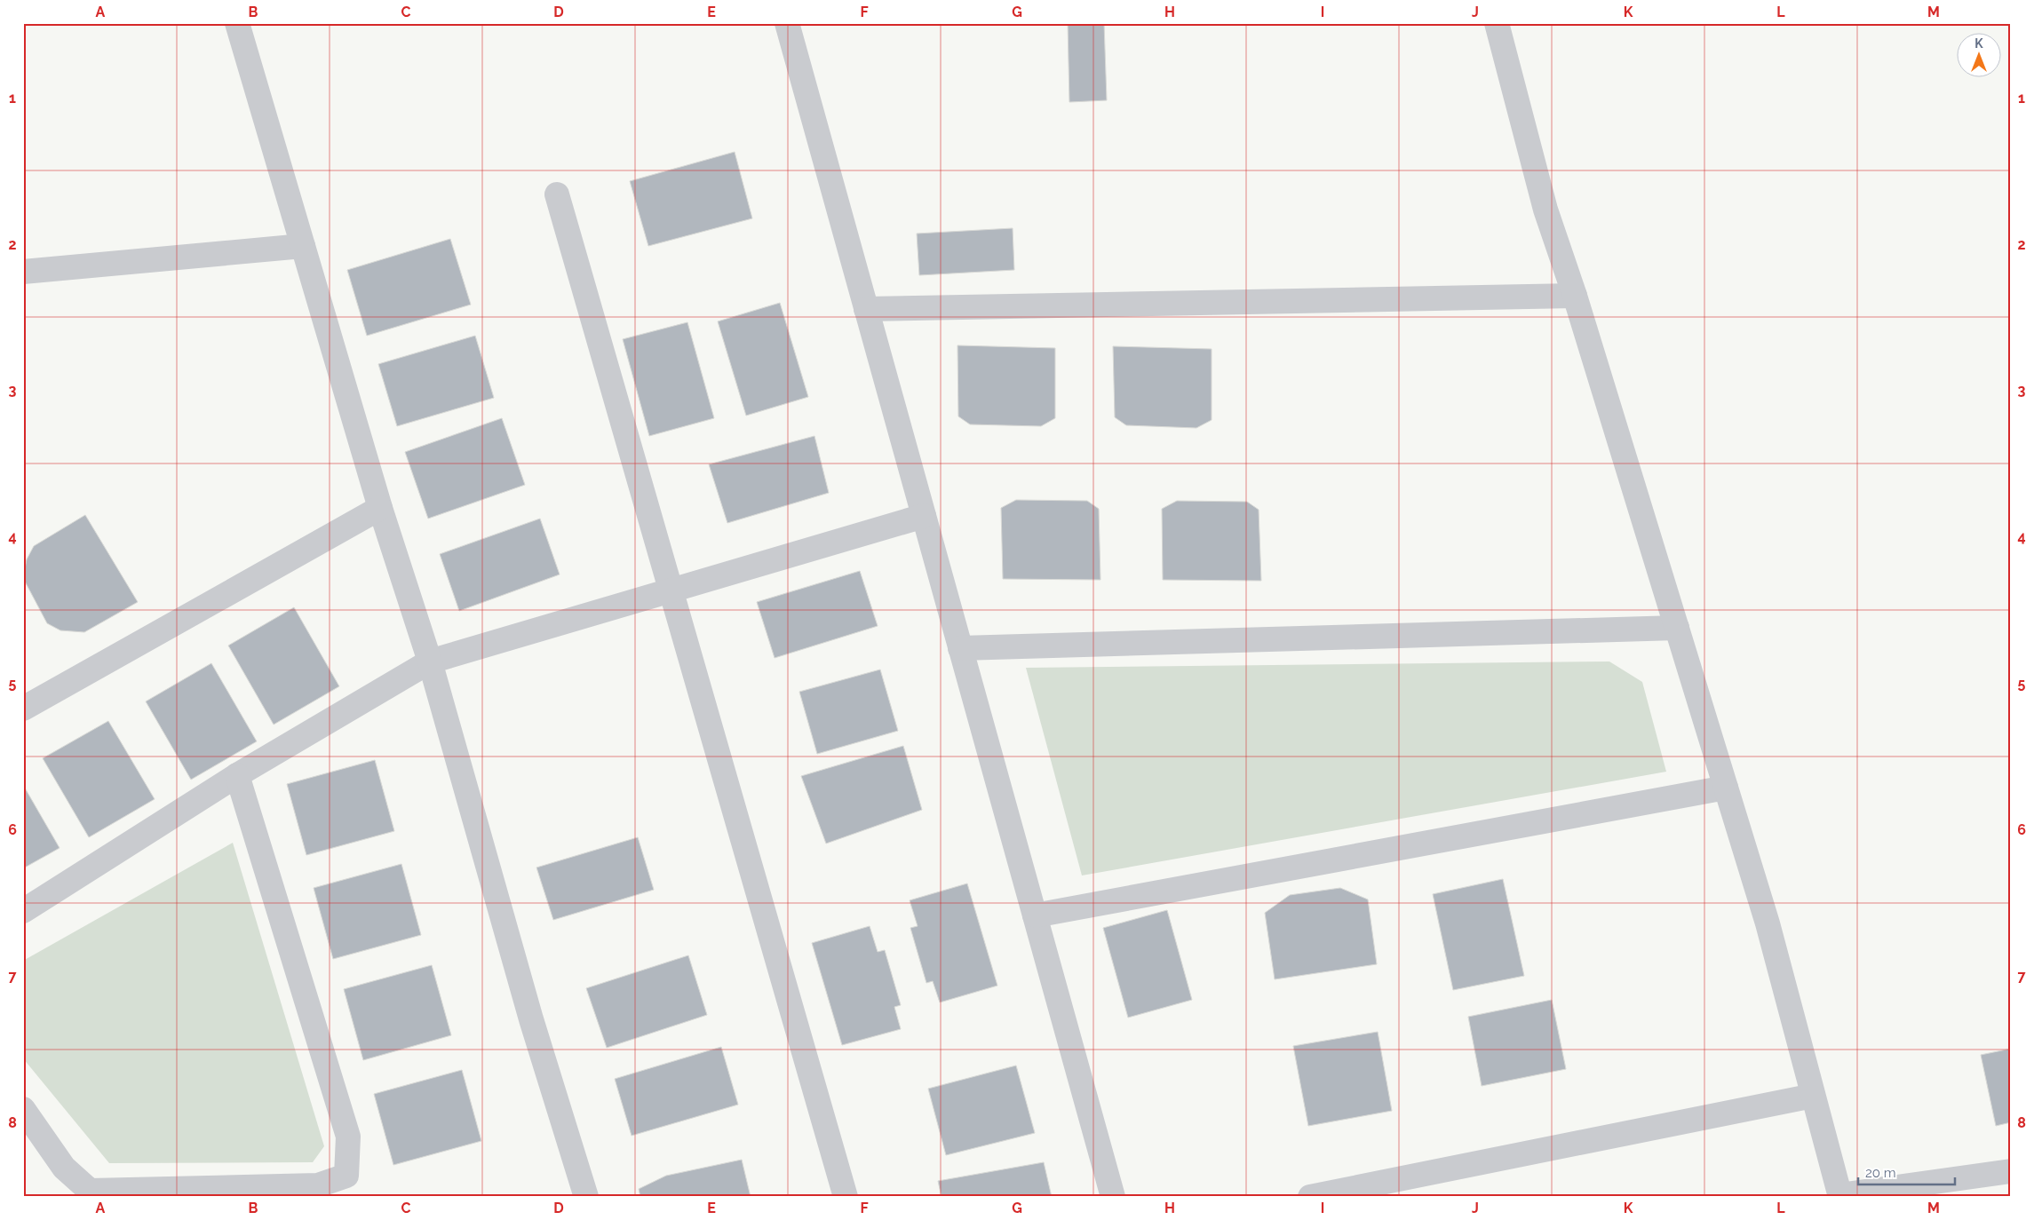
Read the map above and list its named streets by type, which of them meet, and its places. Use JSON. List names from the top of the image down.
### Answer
{
  "scale_bar": "20 m",
  "north": "top",
  "grid": {
    "columns": [
      "A",
      "B",
      "C",
      "D",
      "E",
      "F",
      "G",
      "H",
      "I",
      "J",
      "K",
      "L",
      "M"
    ],
    "rows": [
      "1",
      "2",
      "3",
      "4",
      "5",
      "6",
      "7",
      "8"
    ]
  }
}
